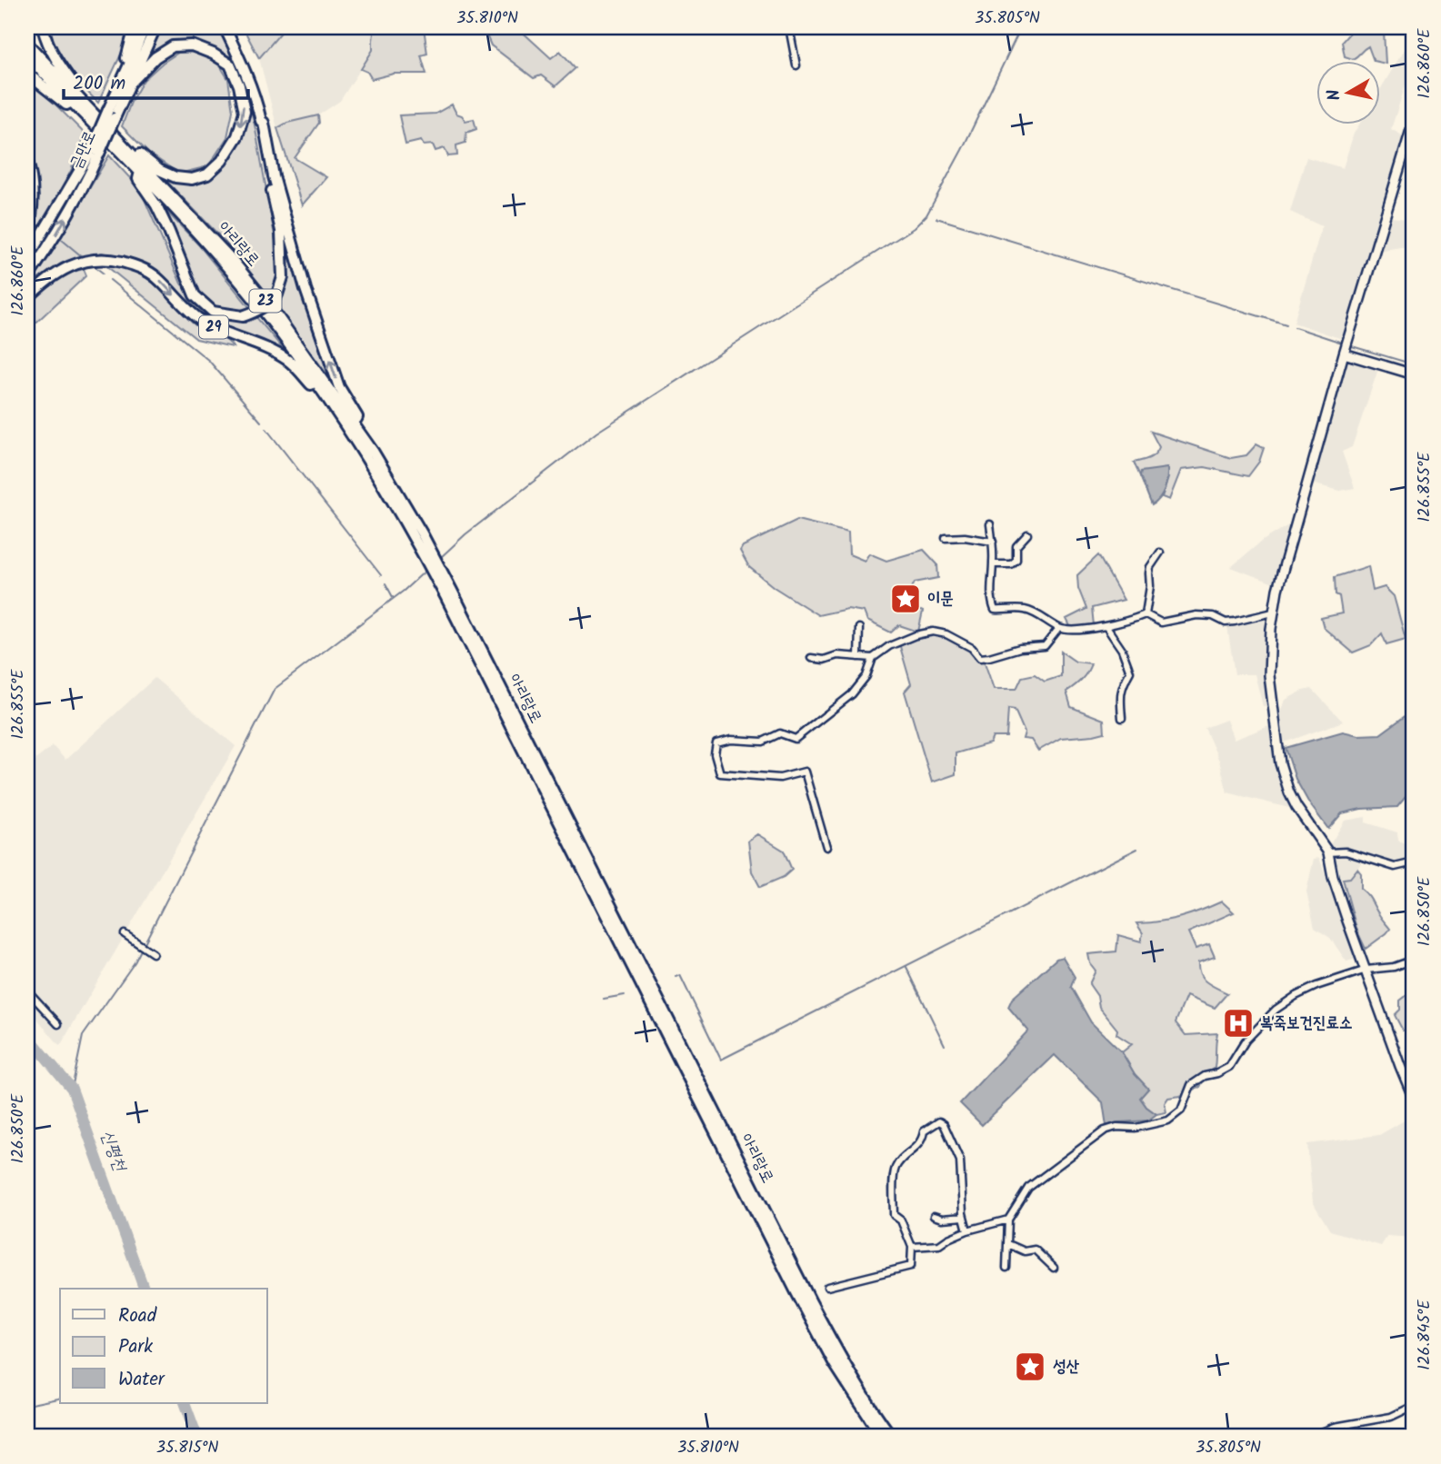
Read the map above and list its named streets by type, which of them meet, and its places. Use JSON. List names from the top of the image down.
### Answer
{
  "streets": {
    "highway": [
      "금만로",
      "아리랑로",
      "23",
      "29"
    ]
  },
  "crossings": [
    ["아리랑로", "29"]
  ],
  "water": ["신평천"],
  "places": {
    "place": ["이문", "성산"],
    "hospital": ["복죽보건진료소"]
  },
  "legend": ["Road", "Park", "Water"],
  "scale_bar": "200 m",
  "north": "left",
  "coordinates": [
    "35.810°N",
    "35.805°N",
    "126.860°E",
    "126.855°E",
    "126.850°E",
    "126.845°E",
    "35.815°N"
  ]
}
